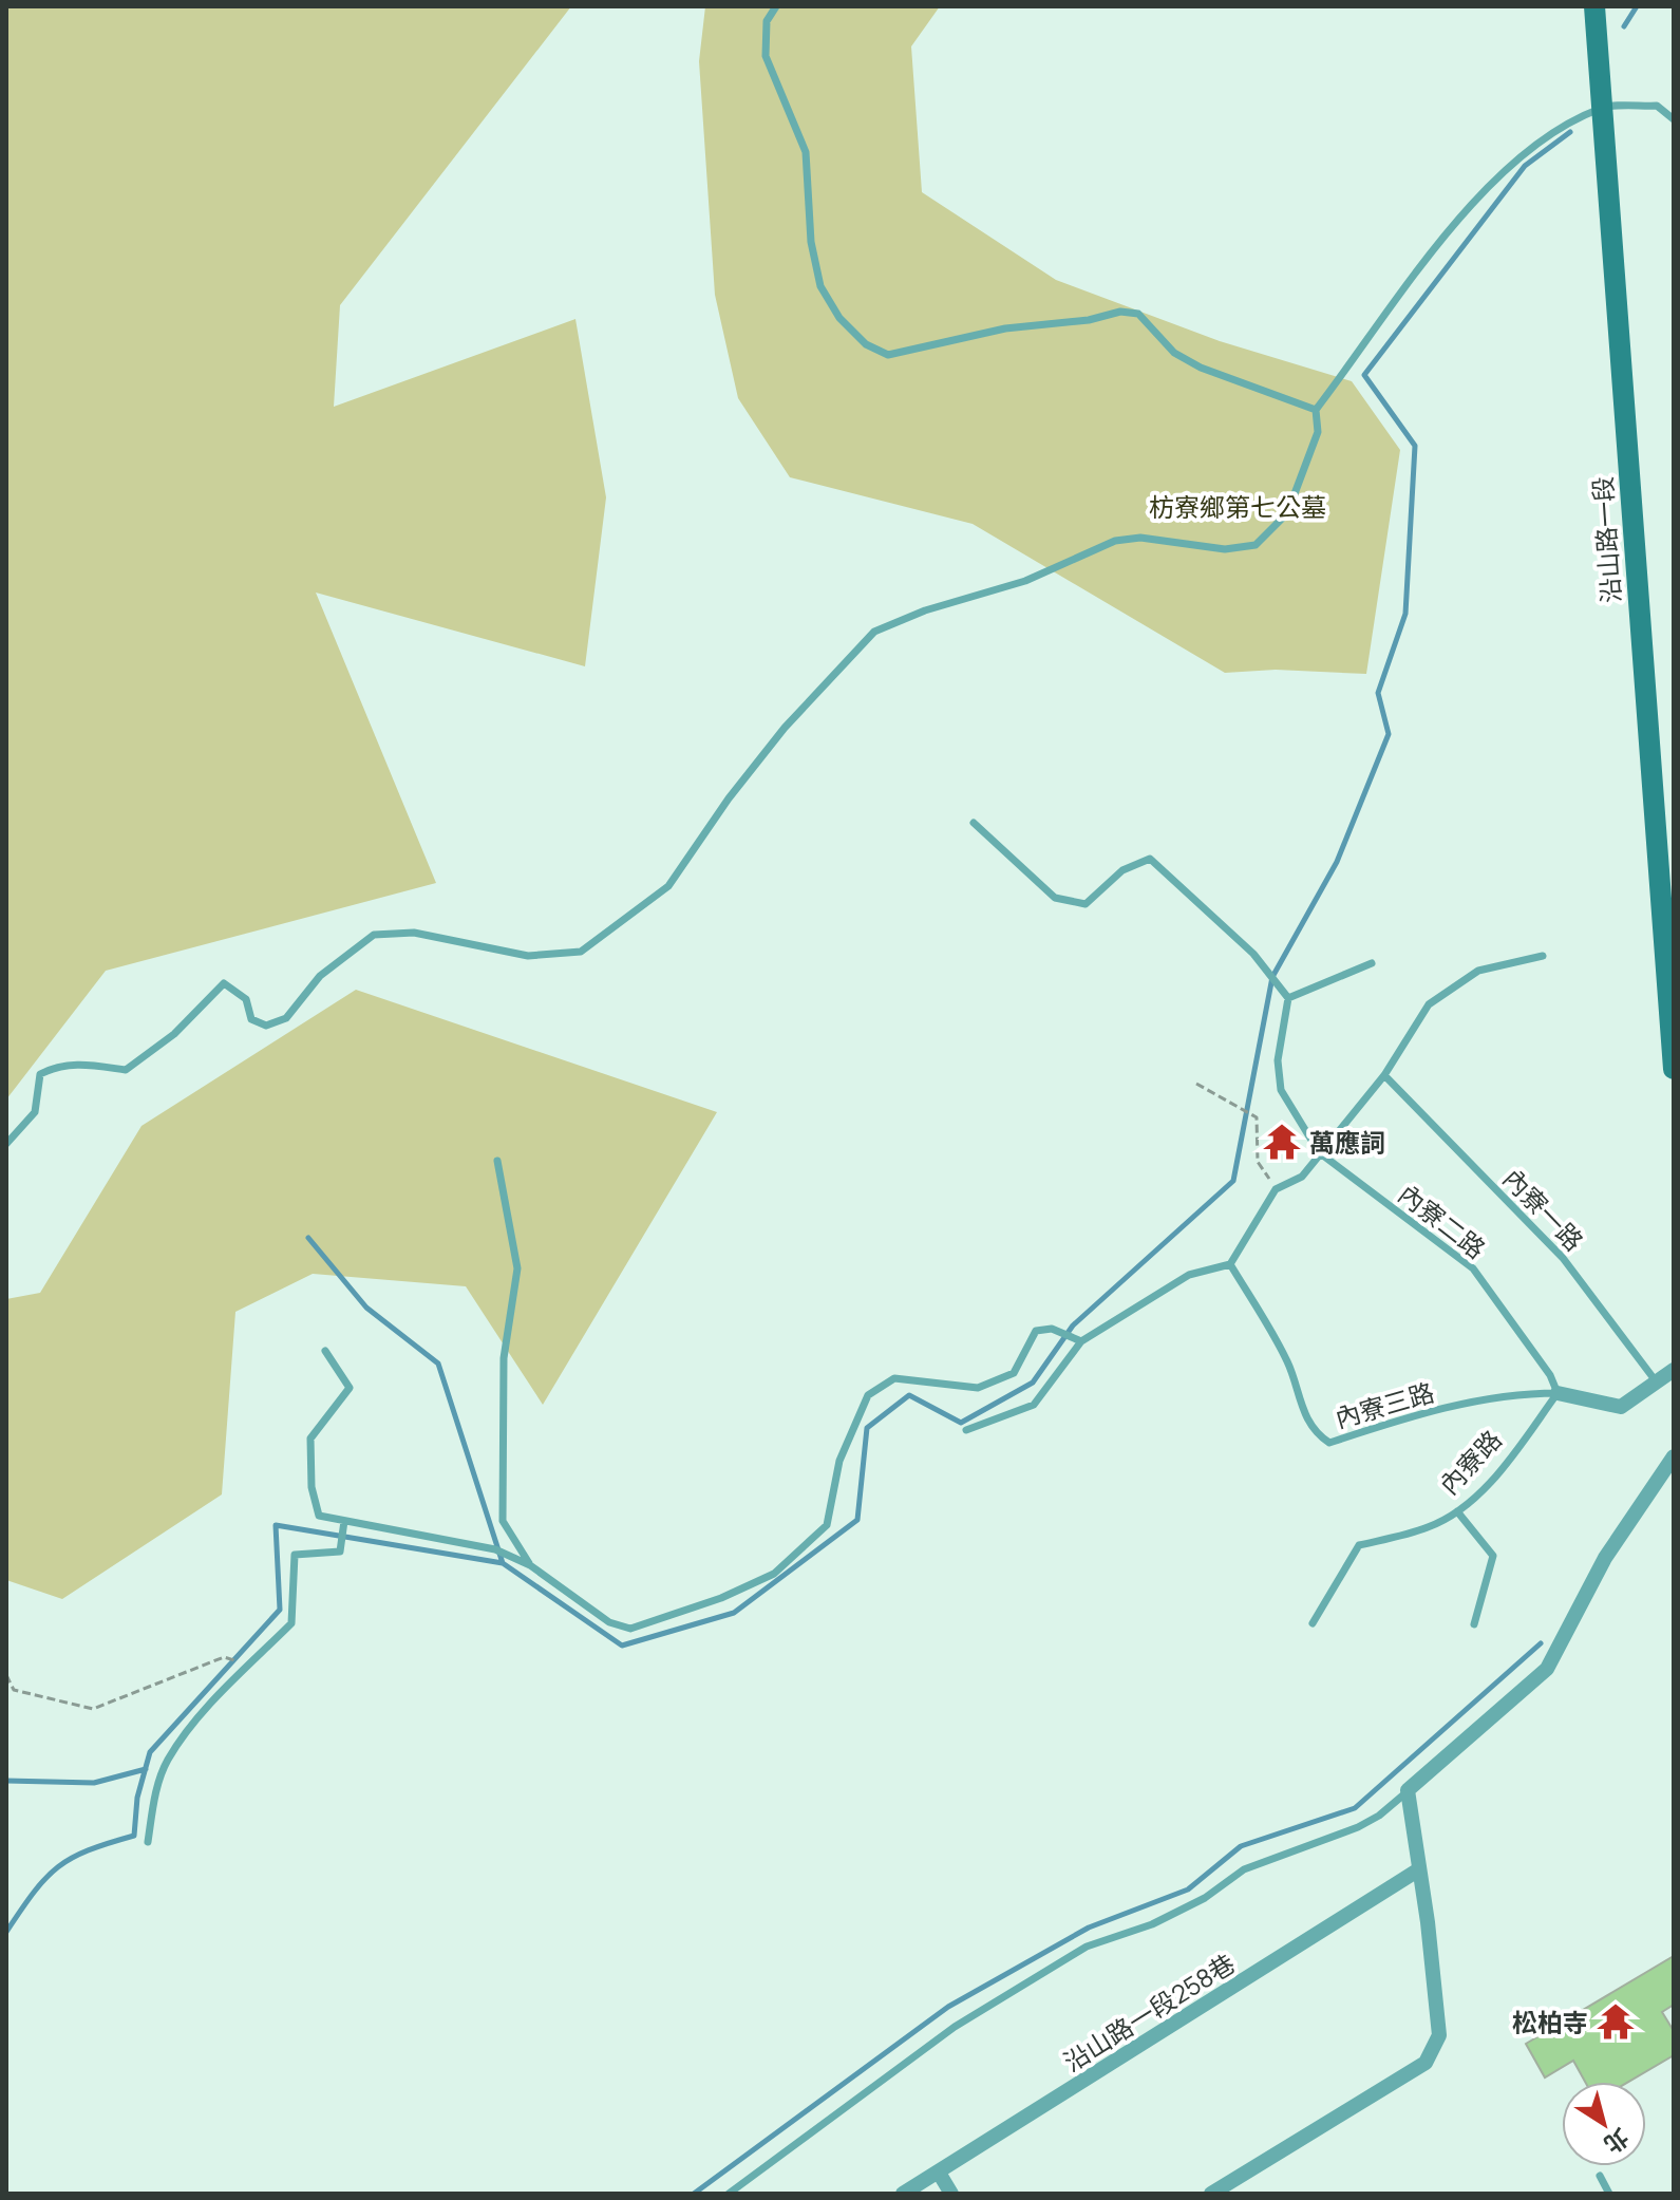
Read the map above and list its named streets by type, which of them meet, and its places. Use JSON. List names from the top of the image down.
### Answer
{
  "streets": {
    "main road": ["沿山路一段"],
    "street": ["沿山路一段258巷"],
    "lane": [
      "內寮一路",
      "內寮二路",
      "內寮三路",
      "內寮路"
    ]
  },
  "crossings": [
    ["內寮二路", "內寮三路"],
    ["內寮二路", "內寮路"],
    ["內寮三路", "內寮路"]
  ],
  "parks": ["枋寮鄉第七公墓"],
  "places": {
    "temple": ["萬應詞", "松柏寺"]
  },
  "north": "bottom right"
}
